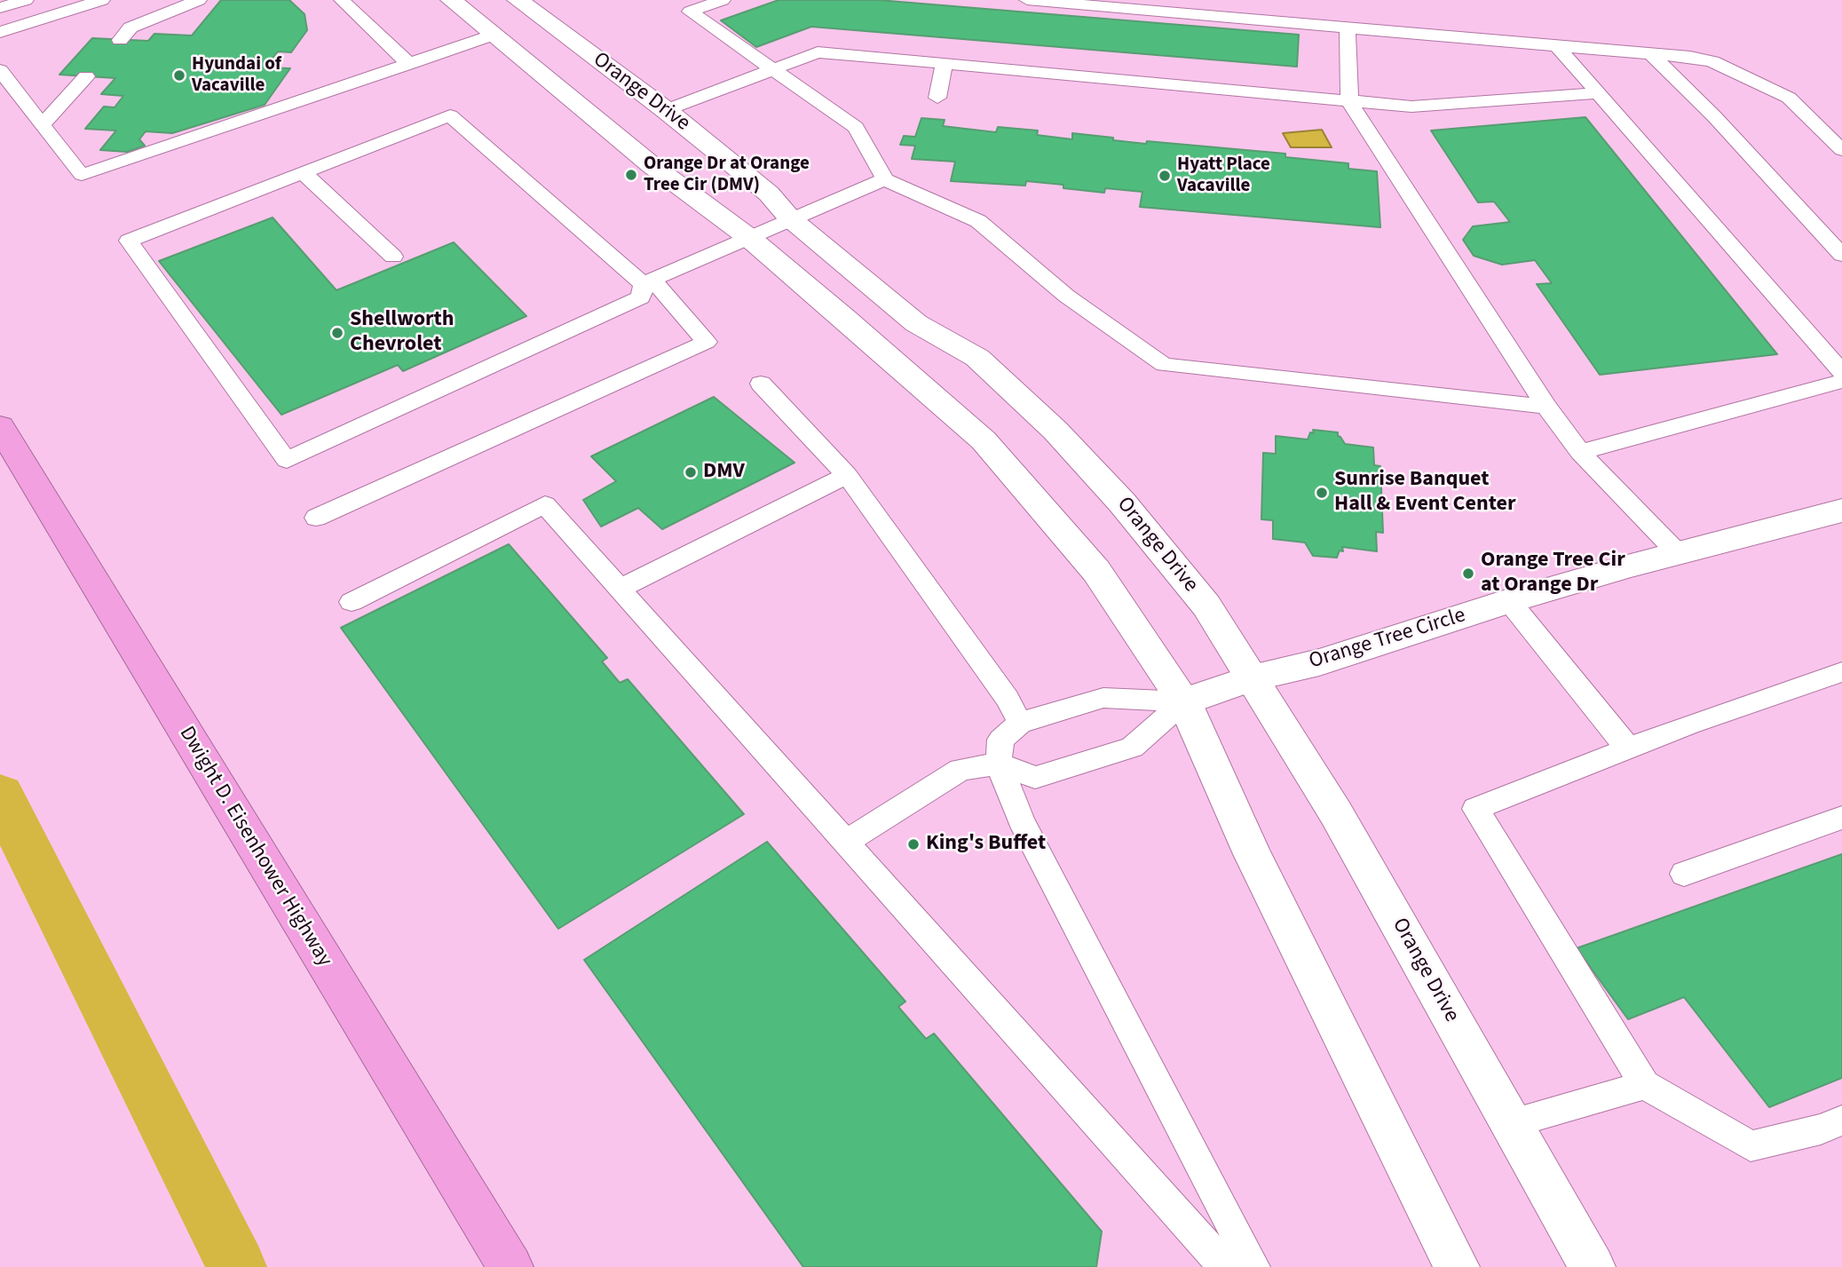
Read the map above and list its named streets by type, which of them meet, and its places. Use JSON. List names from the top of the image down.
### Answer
{
  "streets": {
    "highway": ["Dwight D. Eisenhower Highway"],
    "street": ["Orange Drive", "Orange Tree Circle"]
  },
  "crossings": [
    ["Orange Drive", "Orange Tree Circle"]
  ],
  "places": [
    "Hyundai of Vacaville",
    "Orange Dr at Orange Tree Cir (DMV)",
    "Hyatt Place Vacaville",
    "Shellworth Chevrolet",
    "DMV",
    "Sunrise Banquet Hall & Event Center",
    "Orange Tree Cir at Orange Dr",
    "King's Buffet"
  ]
}
